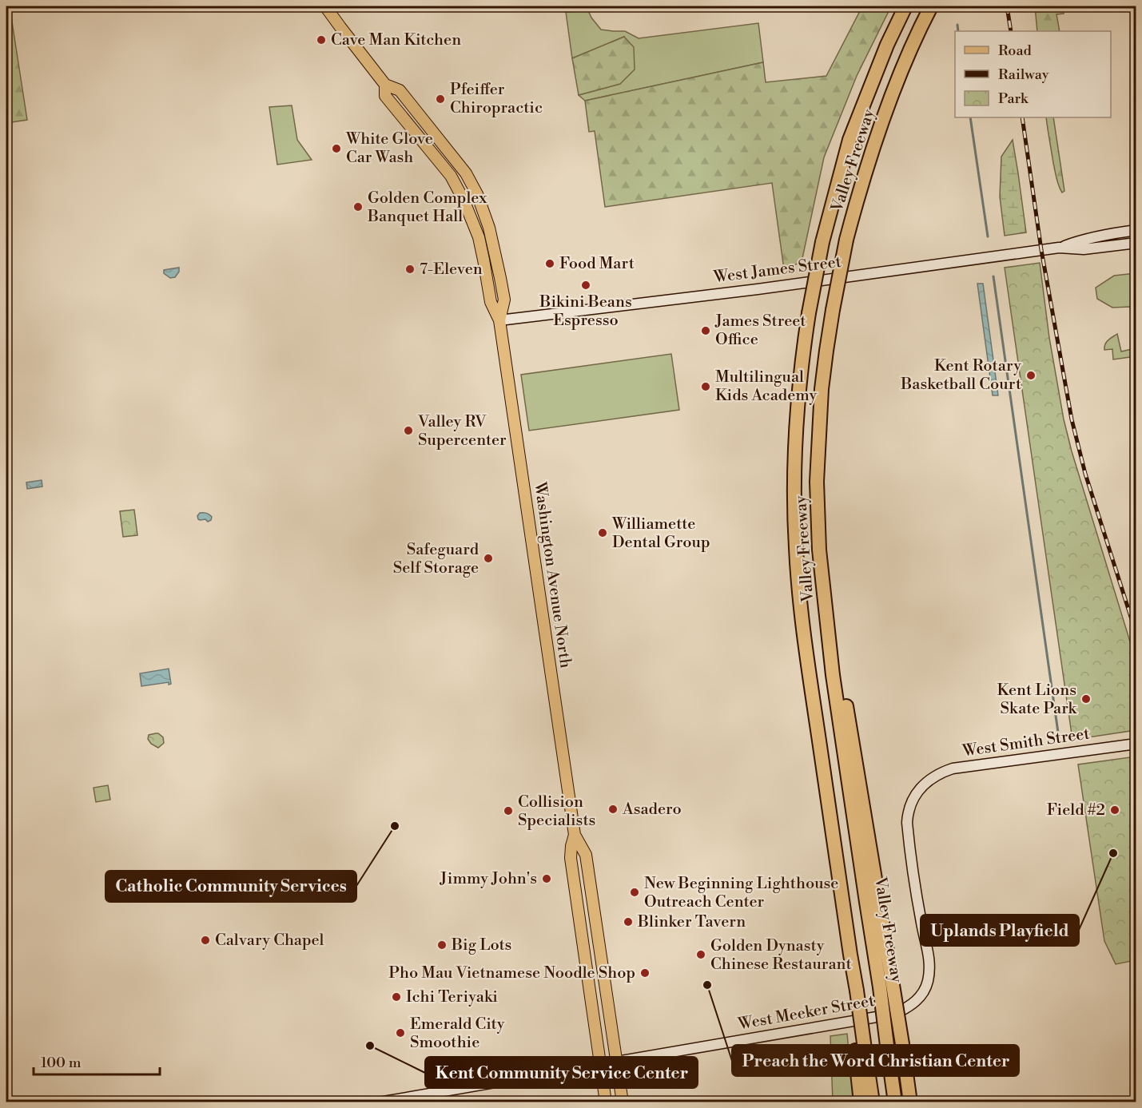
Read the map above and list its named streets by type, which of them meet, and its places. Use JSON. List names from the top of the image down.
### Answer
{
  "streets": {
    "highway": ["Valley Freeway"],
    "main road": [
      "West James Street",
      "Washington Avenue North",
      "West Smith Street",
      "West Meeker Street"
    ]
  },
  "crossings": [
    ["West James Street", "Washington Avenue North"],
    ["Washington Avenue North", "West Meeker Street"],
    ["West Smith Street", "West Meeker Street"]
  ],
  "places": [
    "Cave Man Kitchen",
    "Pfeiffer Chiropractic",
    "White Glove Car Wash",
    "Golden Complex Banquet Hall",
    "Food Mart",
    "7-Eleven",
    "Bikini Beans Espresso",
    "James Street Office",
    "Kent Rotary Basketball Court",
    "Multilingual Kids Academy",
    "Valley RV Supercenter",
    "Williamette Dental Group",
    "Safeguard Self Storage",
    "Kent Lions Skate Park",
    "Asadero",
    "Field #2",
    "Collision Specialists",
    "Catholic Community Services",
    "Uplands Playfield",
    "Jimmy John's",
    "New Beginning Lighthouse Outreach Center",
    "Blinker Tavern",
    "Calvary Chapel",
    "Big Lots",
    "Golden Dynasty Chinese Restaurant",
    "Pho Mau Vietnamese Noodle Shop",
    "Preach the Word Christian Center",
    "Ichi Teriyaki",
    "Emerald City Smoothie",
    "Kent Community Service Center"
  ],
  "legend": ["Road", "Railway", "Park"],
  "scale_bar": "100 m"
}
